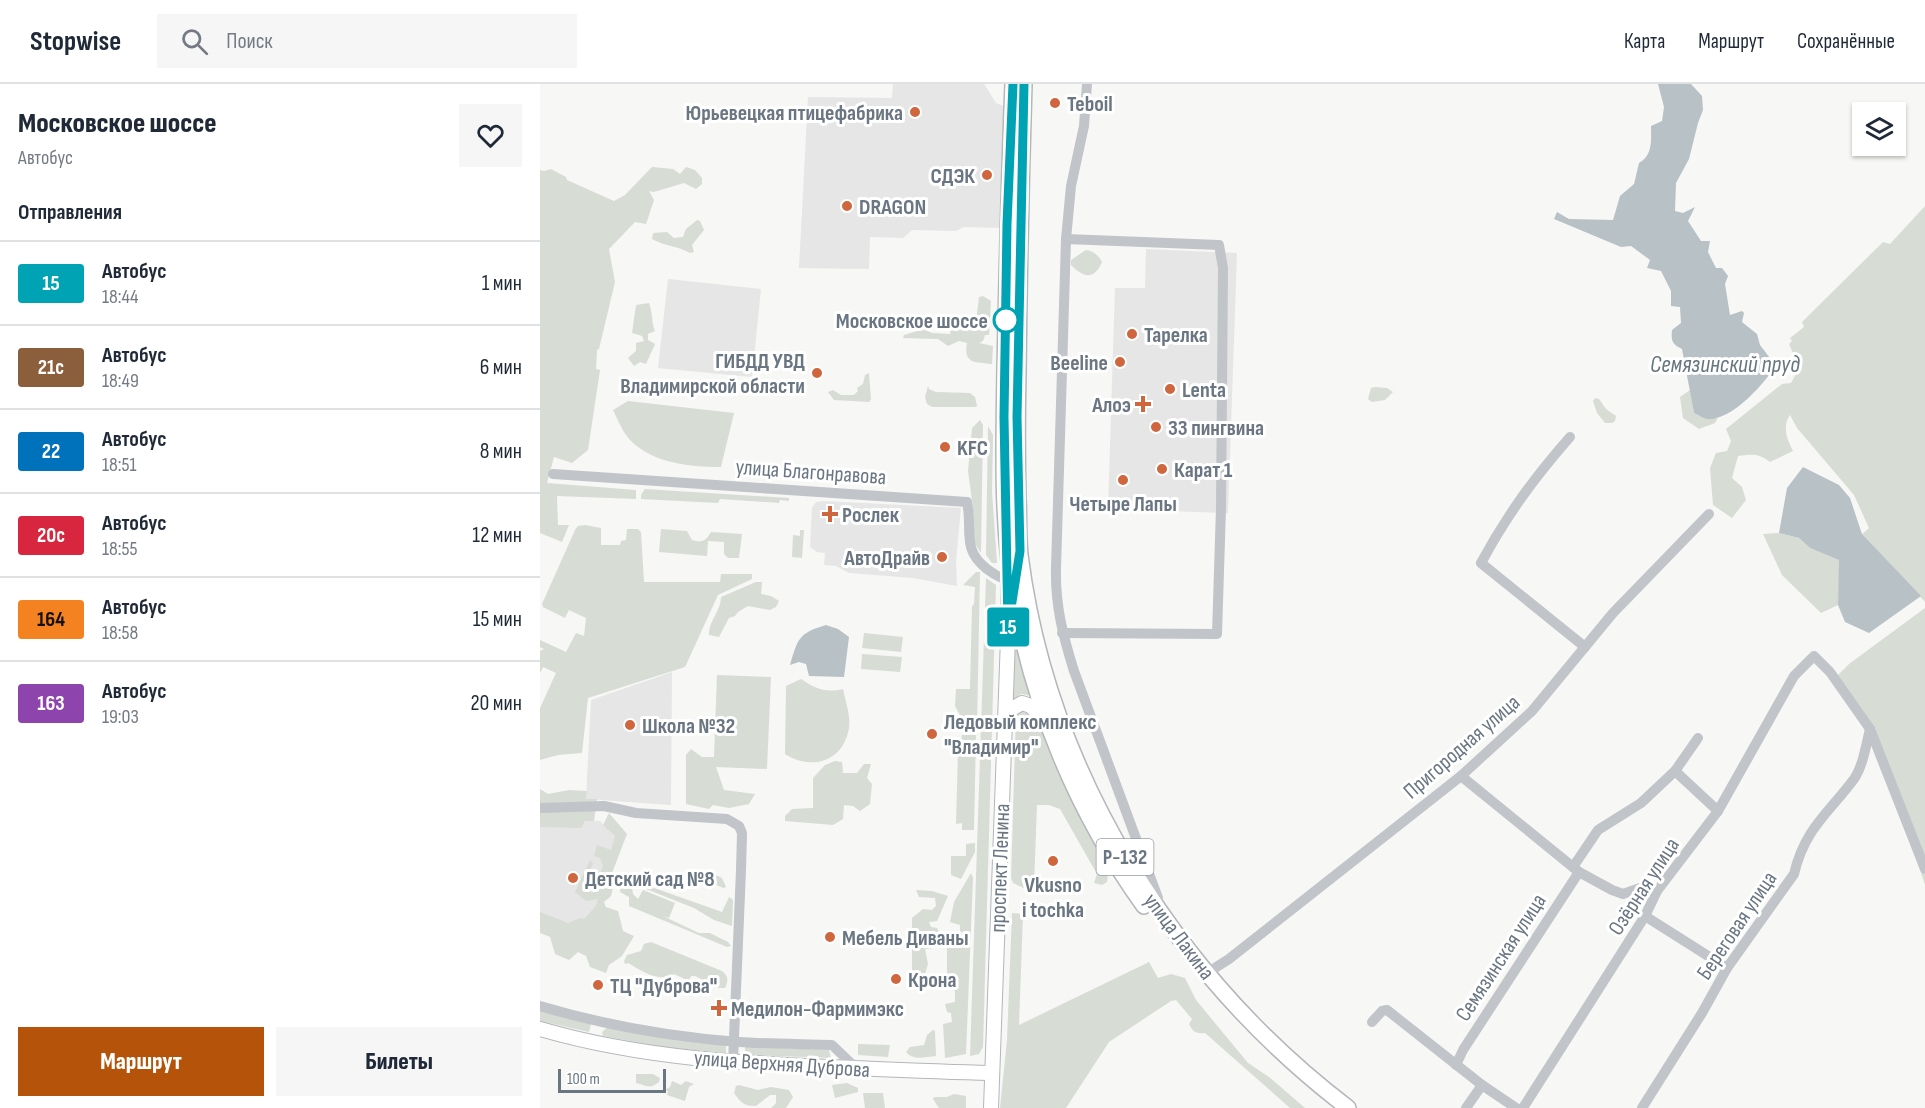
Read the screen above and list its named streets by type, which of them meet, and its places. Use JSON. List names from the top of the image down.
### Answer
{
  "streets": {
    "highway": ["Р-132", "улица Лакина"],
    "main road": ["проспект Ленина", "улица Верхняя Дуброва"],
    "street": [
      "улица Благонравова",
      "Пригородная улица",
      "Озёрная улица",
      "Береговая улица",
      "Семязинская улица"
    ]
  },
  "crossings": [
    ["улица Благонравова", "улица Лакина"],
    ["Пригородная улица", "улица Лакина"],
    ["Р-132", "улица Лакина"],
    ["проспект Ленина", "улица Лакина"],
    ["проспект Ленина", "улица Верхняя Дуброва"],
    ["Озёрная улица", "Береговая улица"]
  ],
  "water": ["Семязинский пруд"],
  "places": {
    "other": [
      "Teboil",
      "Юрьевецкая птицефабрика",
      "СДЭК",
      "DRAGON",
      "Московское шоссе",
      "Тарелка",
      "Beeline",
      "ГИБДД УВД Владимирской области",
      "Lenta",
      "33 пингвина",
      "KFC",
      "Карат 1",
      "Четыре Лапы",
      "АвтоДрайв",
      "Школа №32",
      "Ледовый комплекс \"Владимир\"",
      "Vkusno i tochka",
      "Детский сад №8",
      "Мебель Диваны",
      "Крона",
      "ТЦ \"Дуброва\""
    ],
    "health": ["Алоэ", "Рослек", "Медилон-Фармимэкс"]
  },
  "lines": ["bus line 15"],
  "scale_bar": "100 m",
  "page": {
    "header": "Stopwise",
    "search": "Поиск",
    "nav": ["Карта", "Маршрут", "Сохранённые"],
    "heading": [
      ["Московское шоссе", "Автобус"],
      "Отправления"
    ],
    "on_map": "15",
    "list": [
      {
        "mark": "15",
        "name": "Автобус",
        "note": "18:44",
        "value": "1 мин"
      },
      {
        "mark": "21с",
        "name": "Автобус",
        "note": "18:49",
        "value": "6 мин"
      },
      {
        "mark": "22",
        "name": "Автобус",
        "note": "18:51",
        "value": "8 мин"
      },
      {
        "mark": "20с",
        "name": "Автобус",
        "note": "18:55",
        "value": "12 мин"
      },
      {
        "mark": "164",
        "name": "Автобус",
        "note": "18:58",
        "value": "15 мин"
      },
      {
        "mark": "163",
        "name": "Автобус",
        "note": "19:03",
        "value": "20 мин"
      }
    ],
    "buttons": ["Маршрут", "Билеты"],
    "scale": "100 m"
  }
}
